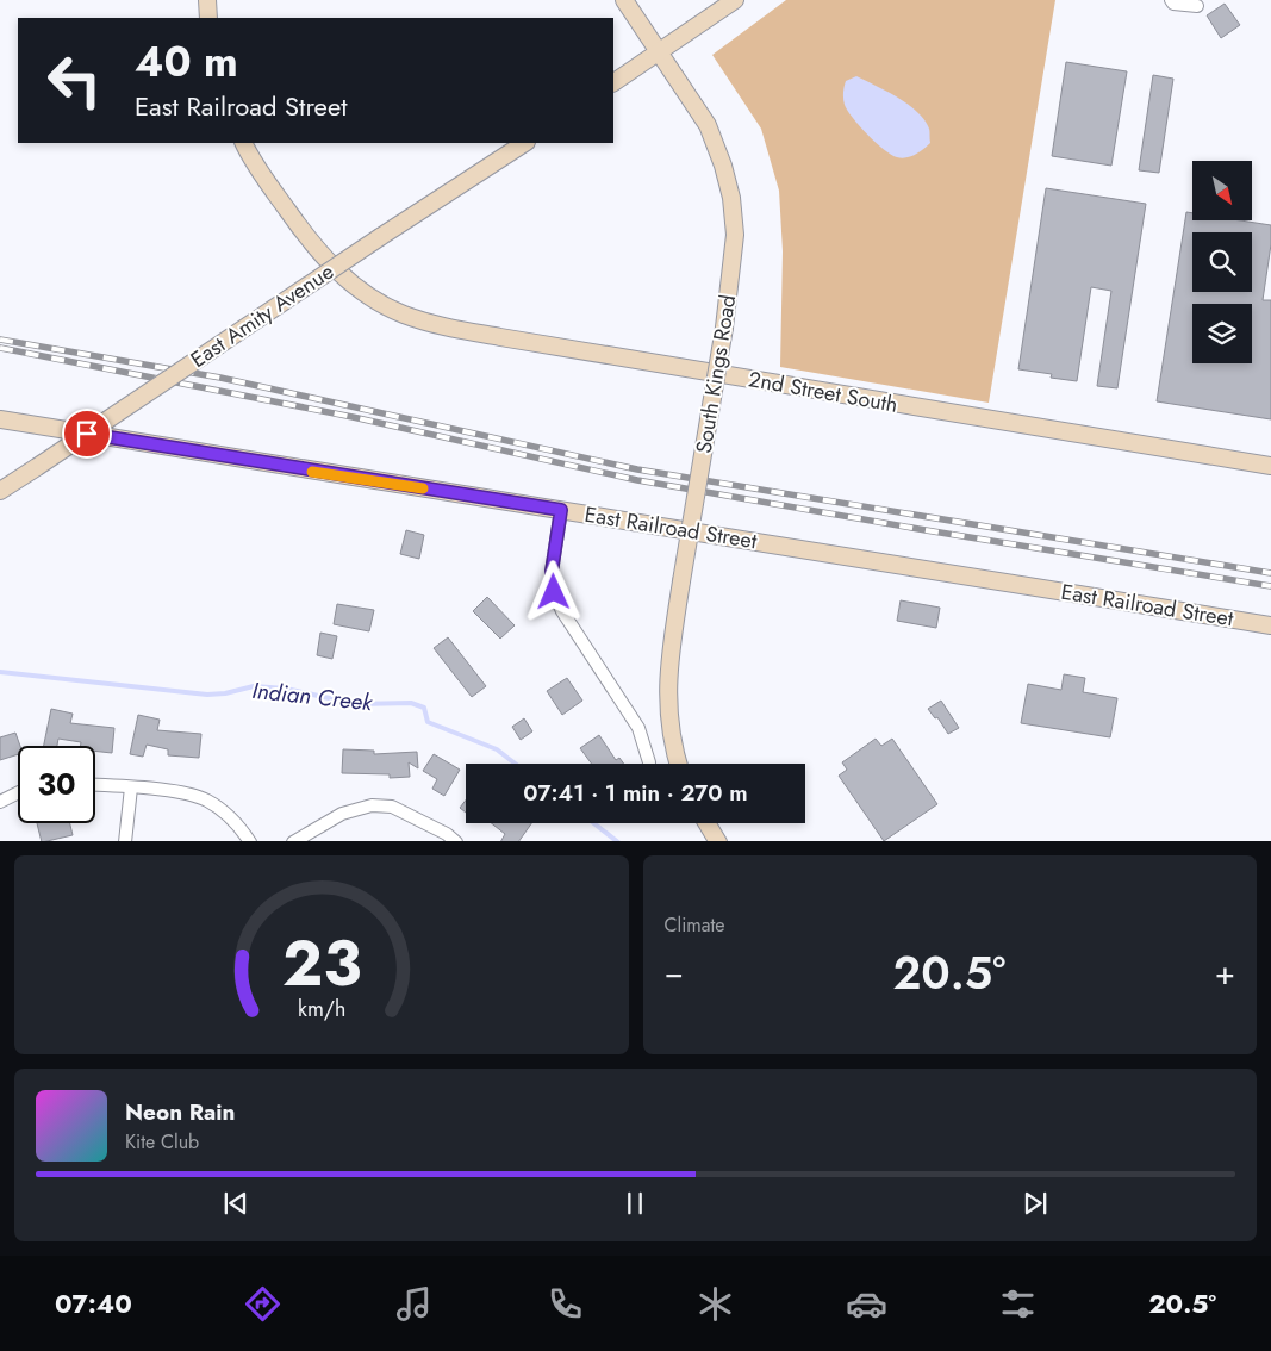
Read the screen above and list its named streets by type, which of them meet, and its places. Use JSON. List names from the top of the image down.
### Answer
{
  "streets": {
    "street": [
      "East Amity Avenue",
      "South Kings Road",
      "2nd Street South",
      "East Railroad Street"
    ]
  },
  "water": ["Indian Creek"],
  "north": "bottom right",
  "page": {
    "turn": ["40 m", "East Railroad Street"],
    "limit": "30",
    "trip": "07:41 · 1 min · 270 m",
    "tile": "Climate",
    "heat": ["−", "20.5°", "+"],
    "song": ["Neon Rain", "Kite Club"],
    "tabs": ["07:40", "20.5°"],
    "gauge": ["23", "km/h"]
  }
}
